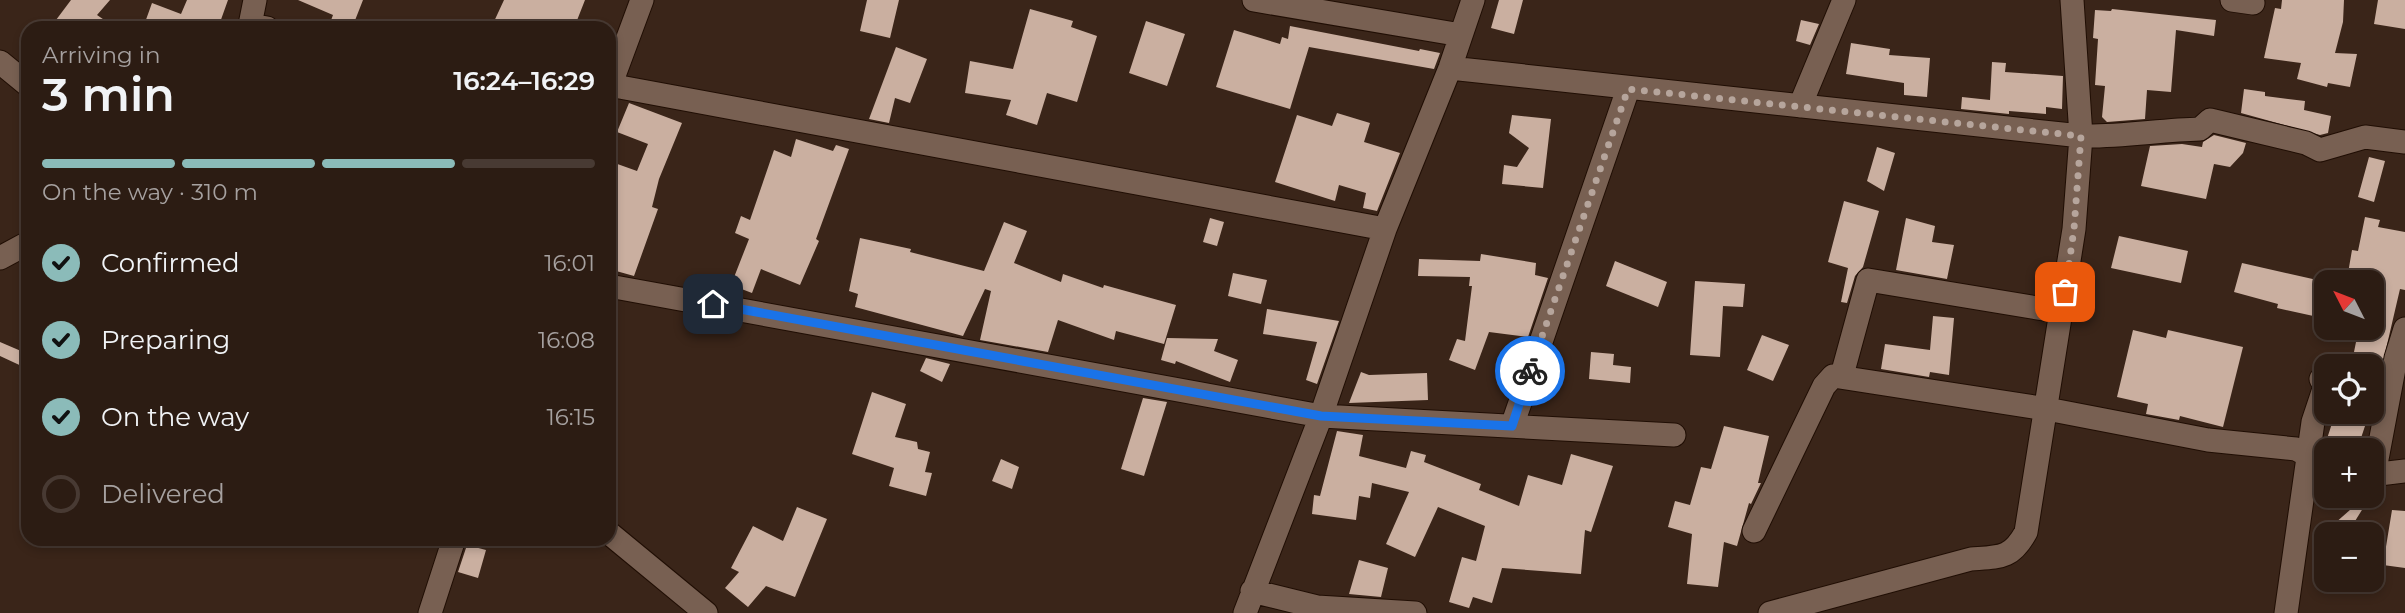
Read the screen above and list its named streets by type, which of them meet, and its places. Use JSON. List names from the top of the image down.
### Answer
{
  "north": "top left",
  "page": {
    "heading": ["3 min", "Arriving in", "16:24–16:29"],
    "bar": "On the way · 310 m",
    "list": [
      ["Confirmed", "16:01"],
      ["Preparing", "16:08"],
      ["On the way", "16:15"],
      "Delivered"
    ],
    "map_buttons": ["+", "−"]
  }
}
